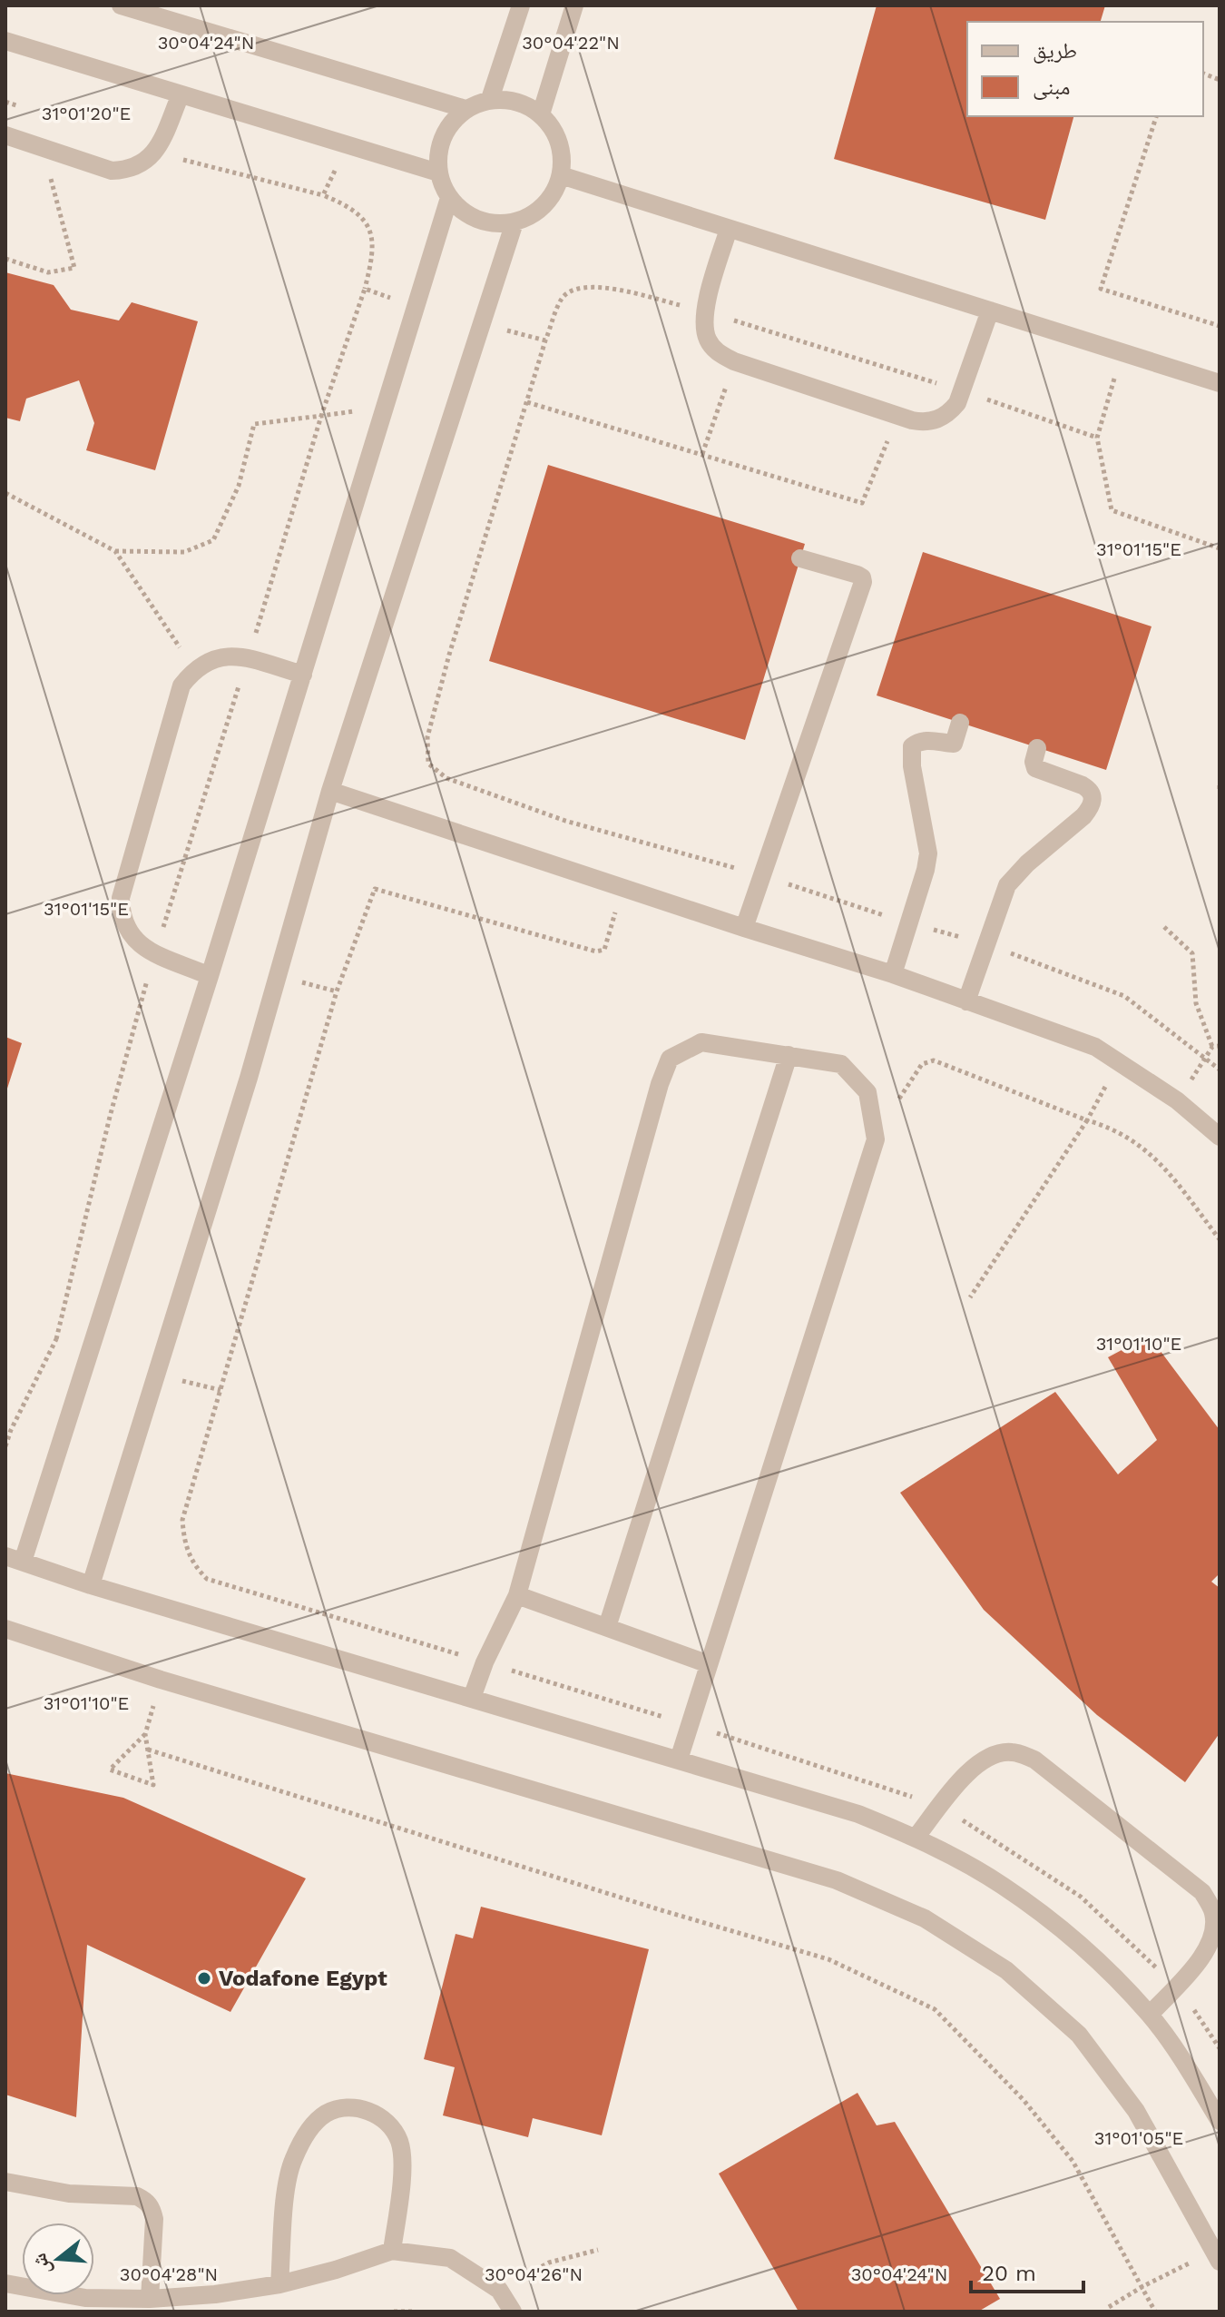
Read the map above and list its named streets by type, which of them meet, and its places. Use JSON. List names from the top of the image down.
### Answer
{
  "places": ["Vodafone Egypt"],
  "legend": ["طريق", "مبنى"],
  "scale_bar": "20 m",
  "north": "left",
  "coordinates": [
    "30°04'24\"N",
    "30°04'22\"N",
    "31°01'20\"E",
    "31°01'15\"E",
    "31°01'10\"E",
    "31°01'05\"E",
    "30°04'28\"N",
    "30°04'26\"N"
  ]
}
